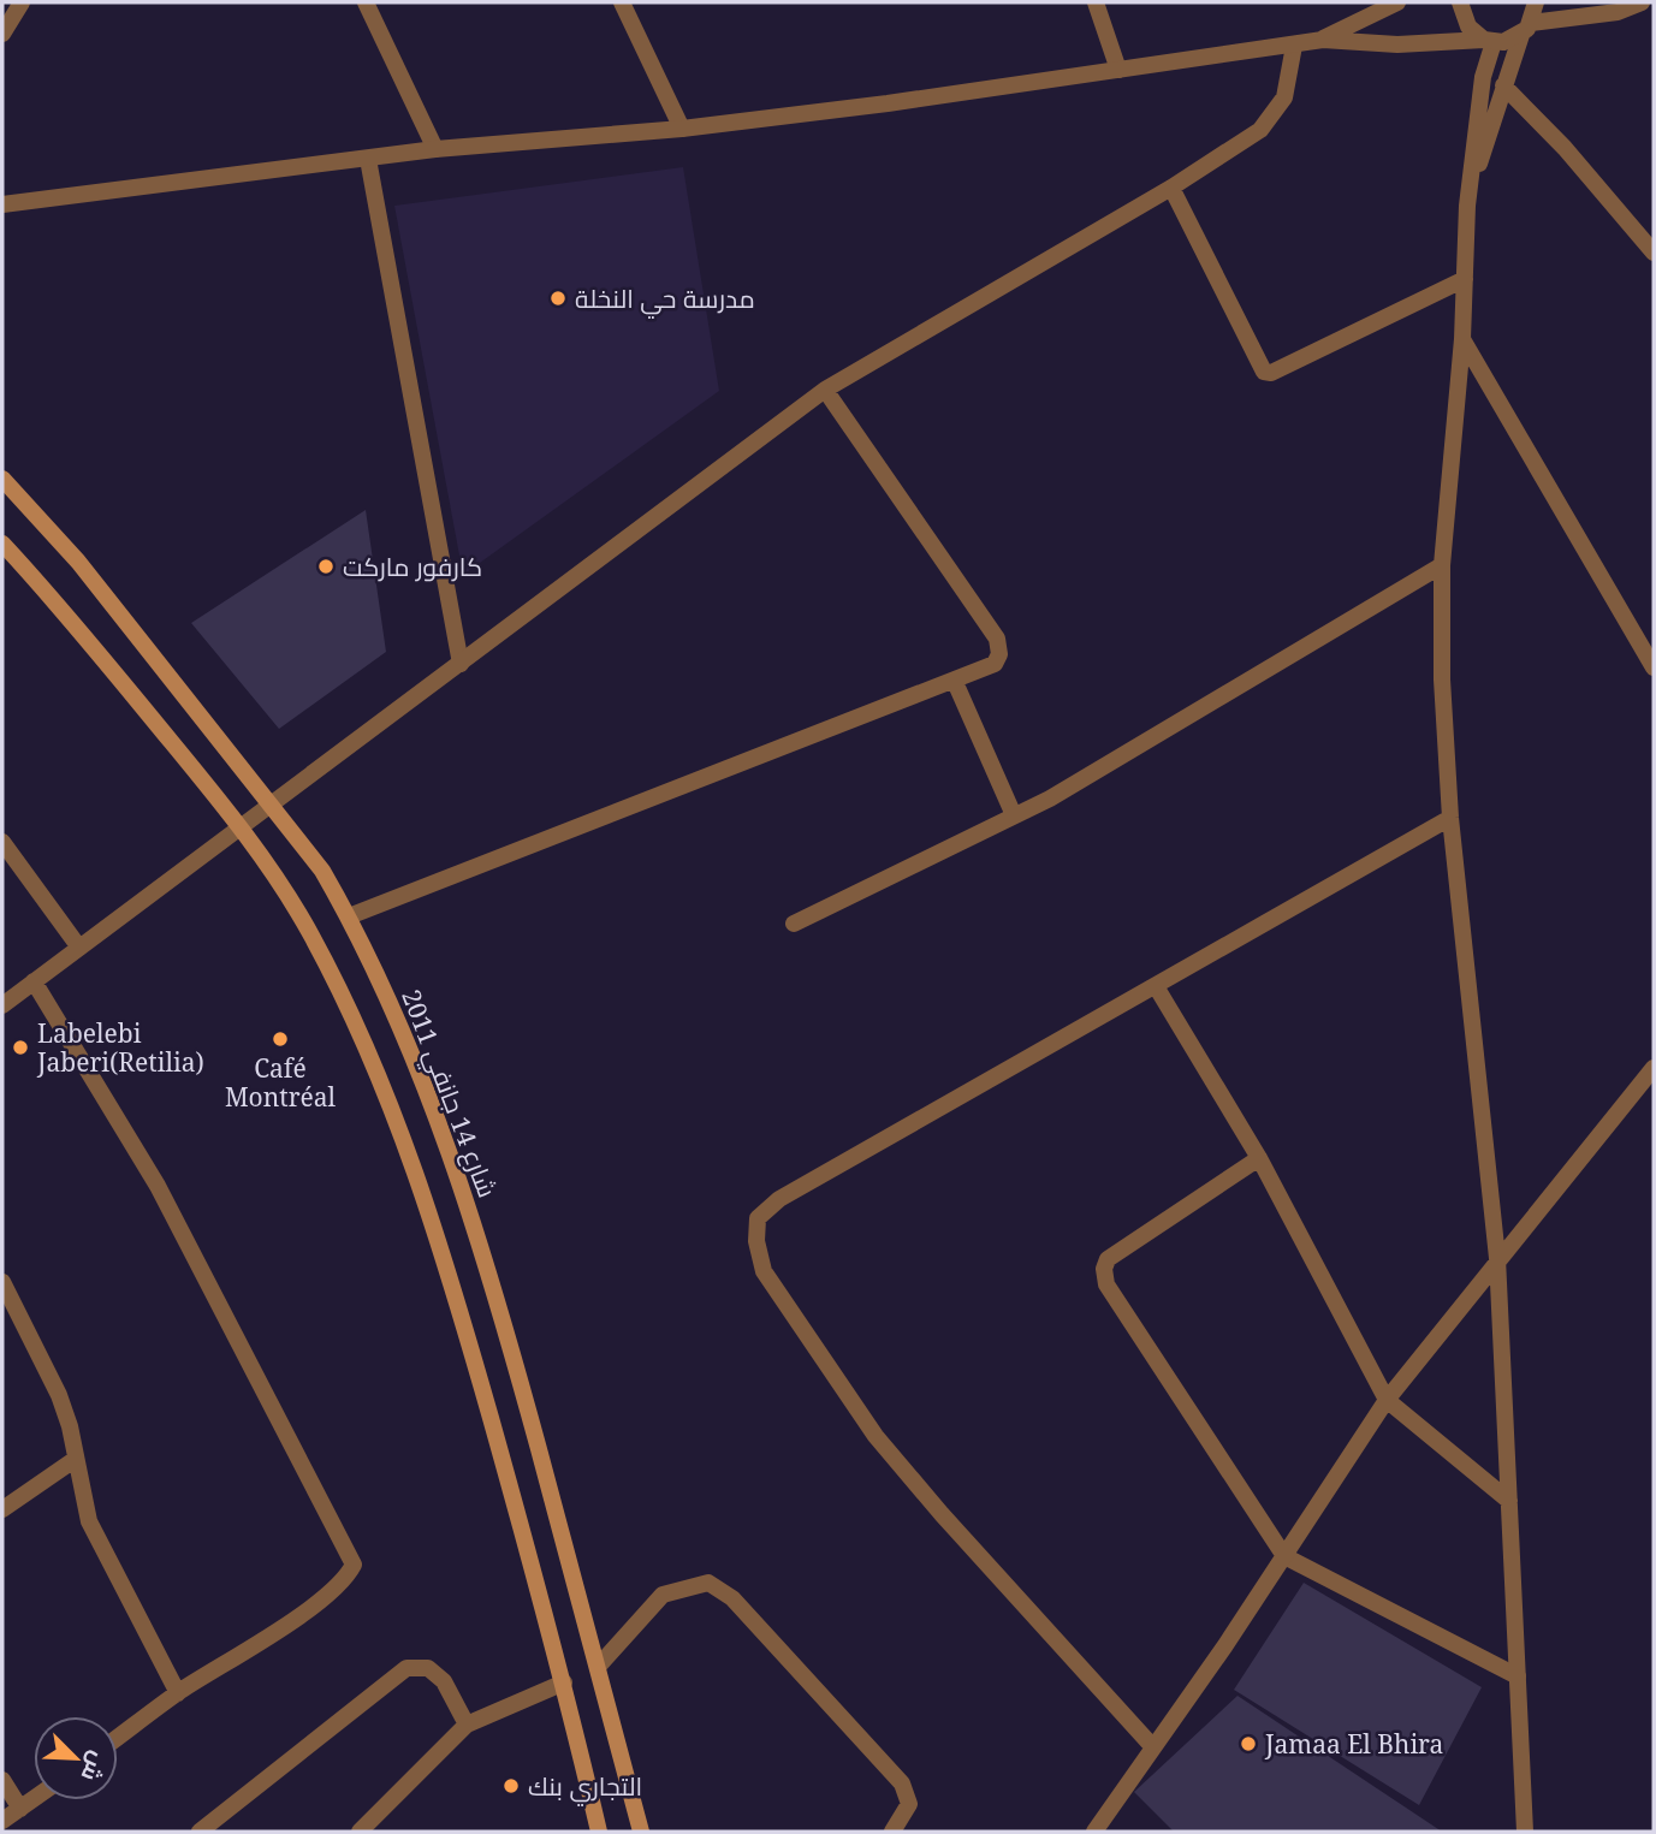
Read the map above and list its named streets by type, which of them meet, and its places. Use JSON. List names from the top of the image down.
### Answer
{
  "streets": {
    "main road": ["شارع 14 جانفي 2011"]
  },
  "places": [
    "مدرسة حي النخلة",
    "كارفور ماركت",
    "Café Montréal",
    "Labelebi Jaberi(Retilia)",
    "Jamaa El Bhira",
    "التجاري بنك"
  ],
  "north": "bottom right"
}
